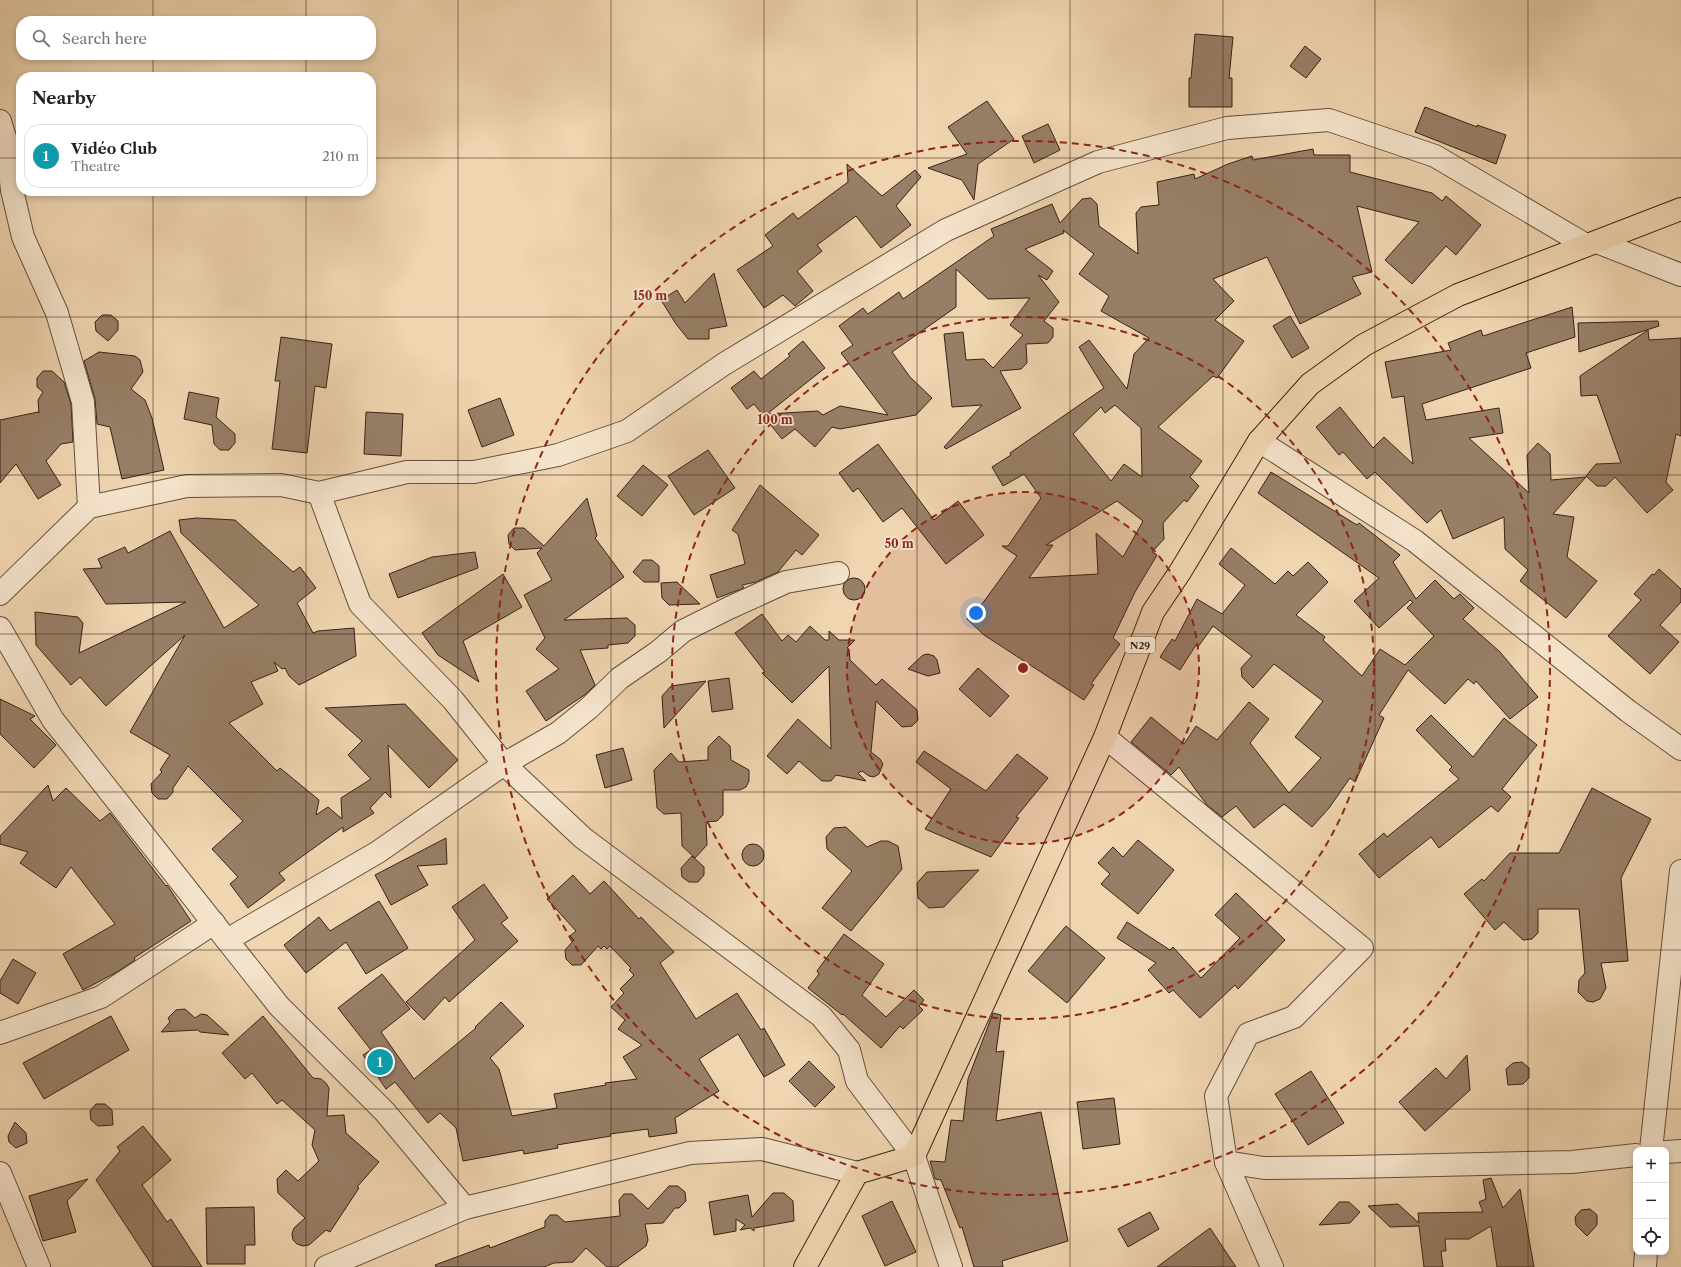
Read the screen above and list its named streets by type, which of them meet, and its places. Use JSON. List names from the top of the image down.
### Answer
{
  "streets": {
    "main road": ["N29"]
  },
  "page": {
    "search": "Search here",
    "heading": "Nearby",
    "list": [
      {
        "mark": "1",
        "name": "Vidéo Club",
        "note": "Theatre",
        "value": "210 m"
      }
    ],
    "pins": "1",
    "map_buttons": ["+", "−"]
  },
  "rings": ["150 m", "100 m", "50 m"]
}
